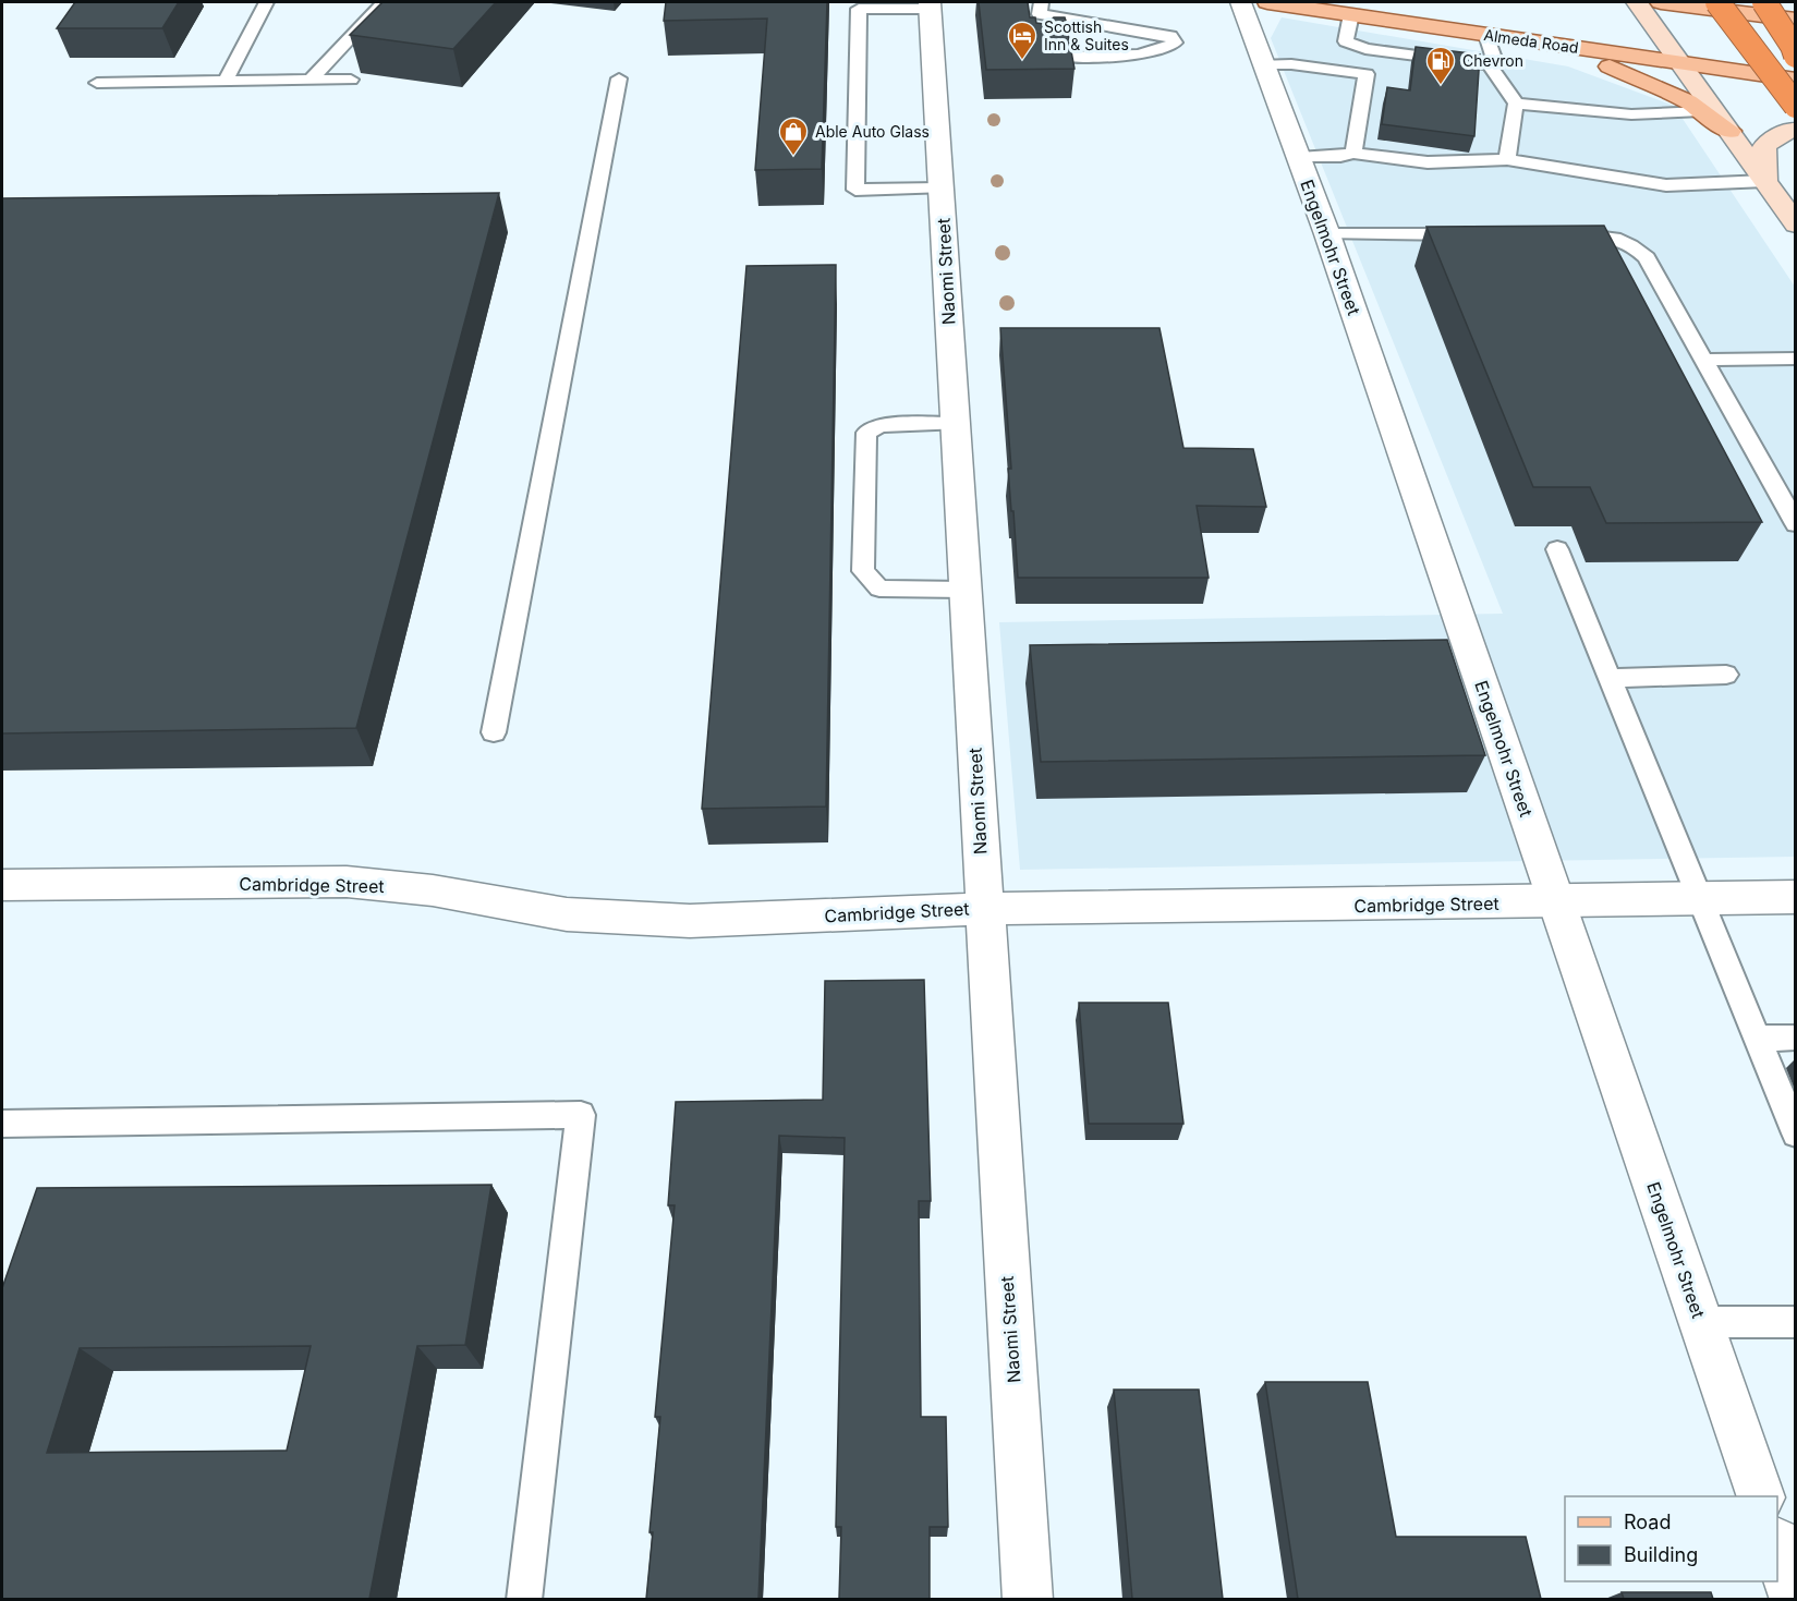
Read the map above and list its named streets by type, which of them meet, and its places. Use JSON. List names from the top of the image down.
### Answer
{
  "streets": {
    "main road": ["Almeda Road"],
    "street": ["Engelmohr Street", "Naomi Street", "Cambridge Street"]
  },
  "crossings": [
    ["Engelmohr Street", "Cambridge Street"],
    ["Naomi Street", "Cambridge Street"]
  ],
  "places": {
    "hotel": ["Scottish Inn & Suites"],
    "fuel station": ["Chevron"],
    "shop": ["Able Auto Glass"]
  },
  "legend": ["Road", "Building"]
}
